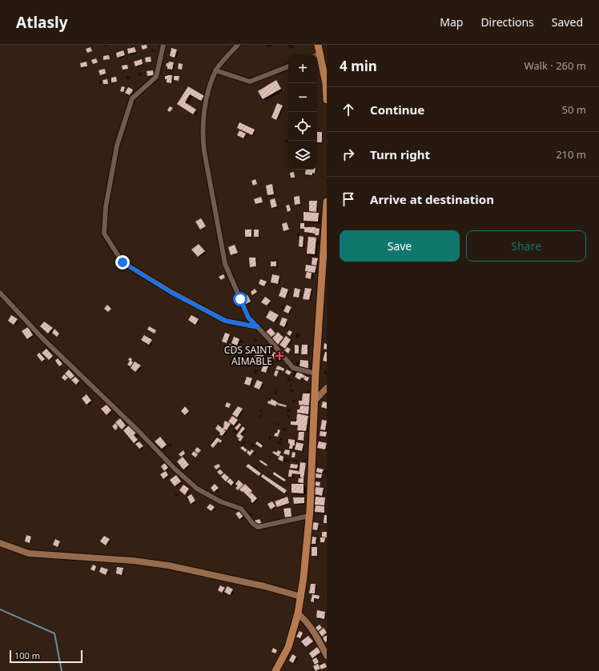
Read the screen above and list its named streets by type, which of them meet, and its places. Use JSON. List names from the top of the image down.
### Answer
{
  "places": {
    "health": ["CDS SAINT AIMABLE"]
  },
  "scale_bar": "100 m",
  "page": {
    "header": "Atlasly",
    "nav": ["Map", "Directions", "Saved"],
    "heading": ["4 min", "Walk · 260 m"],
    "map_buttons": ["+", "−"],
    "list": [
      ["Continue", "50 m"],
      ["Turn right", "210 m"],
      "Arrive at destination"
    ],
    "buttons": ["Save", "Share"],
    "scale": "100 m"
  }
}
